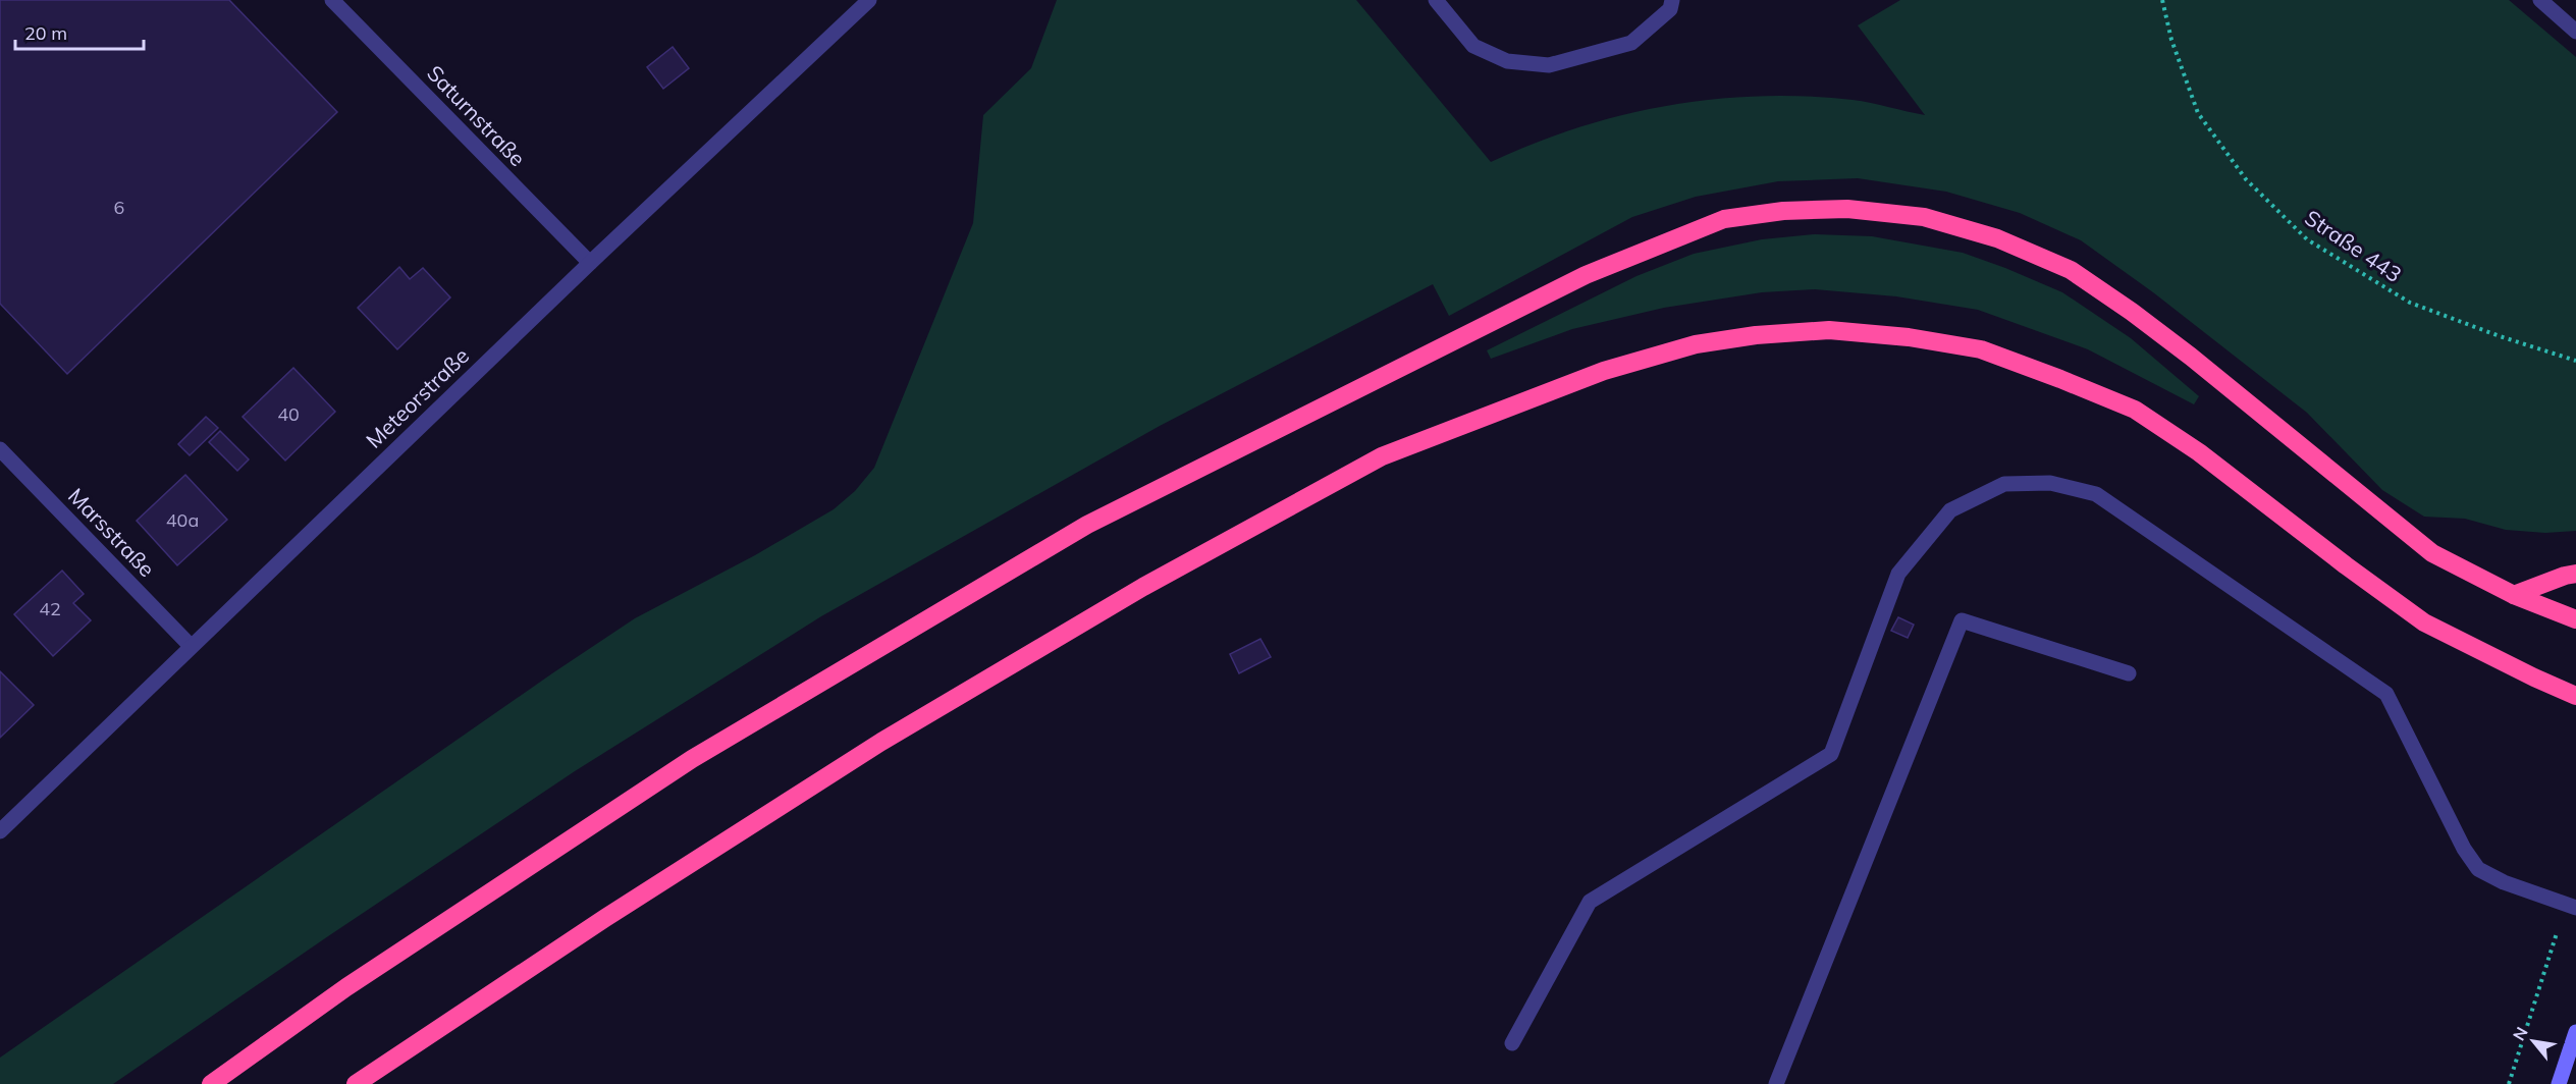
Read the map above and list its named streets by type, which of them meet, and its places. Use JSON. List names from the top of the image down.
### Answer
{
  "streets": {
    "street": ["Saturnstraße", "Meteorstraße", "Marsstraße"],
    "path": ["Straße 443"]
  },
  "crossings": [
    ["Saturnstraße", "Meteorstraße"],
    ["Meteorstraße", "Marsstraße"]
  ],
  "house_numbers": [
    "6",
    "40",
    "40a",
    "42"
  ],
  "scale_bar": "20 m",
  "north": "top left"
}
